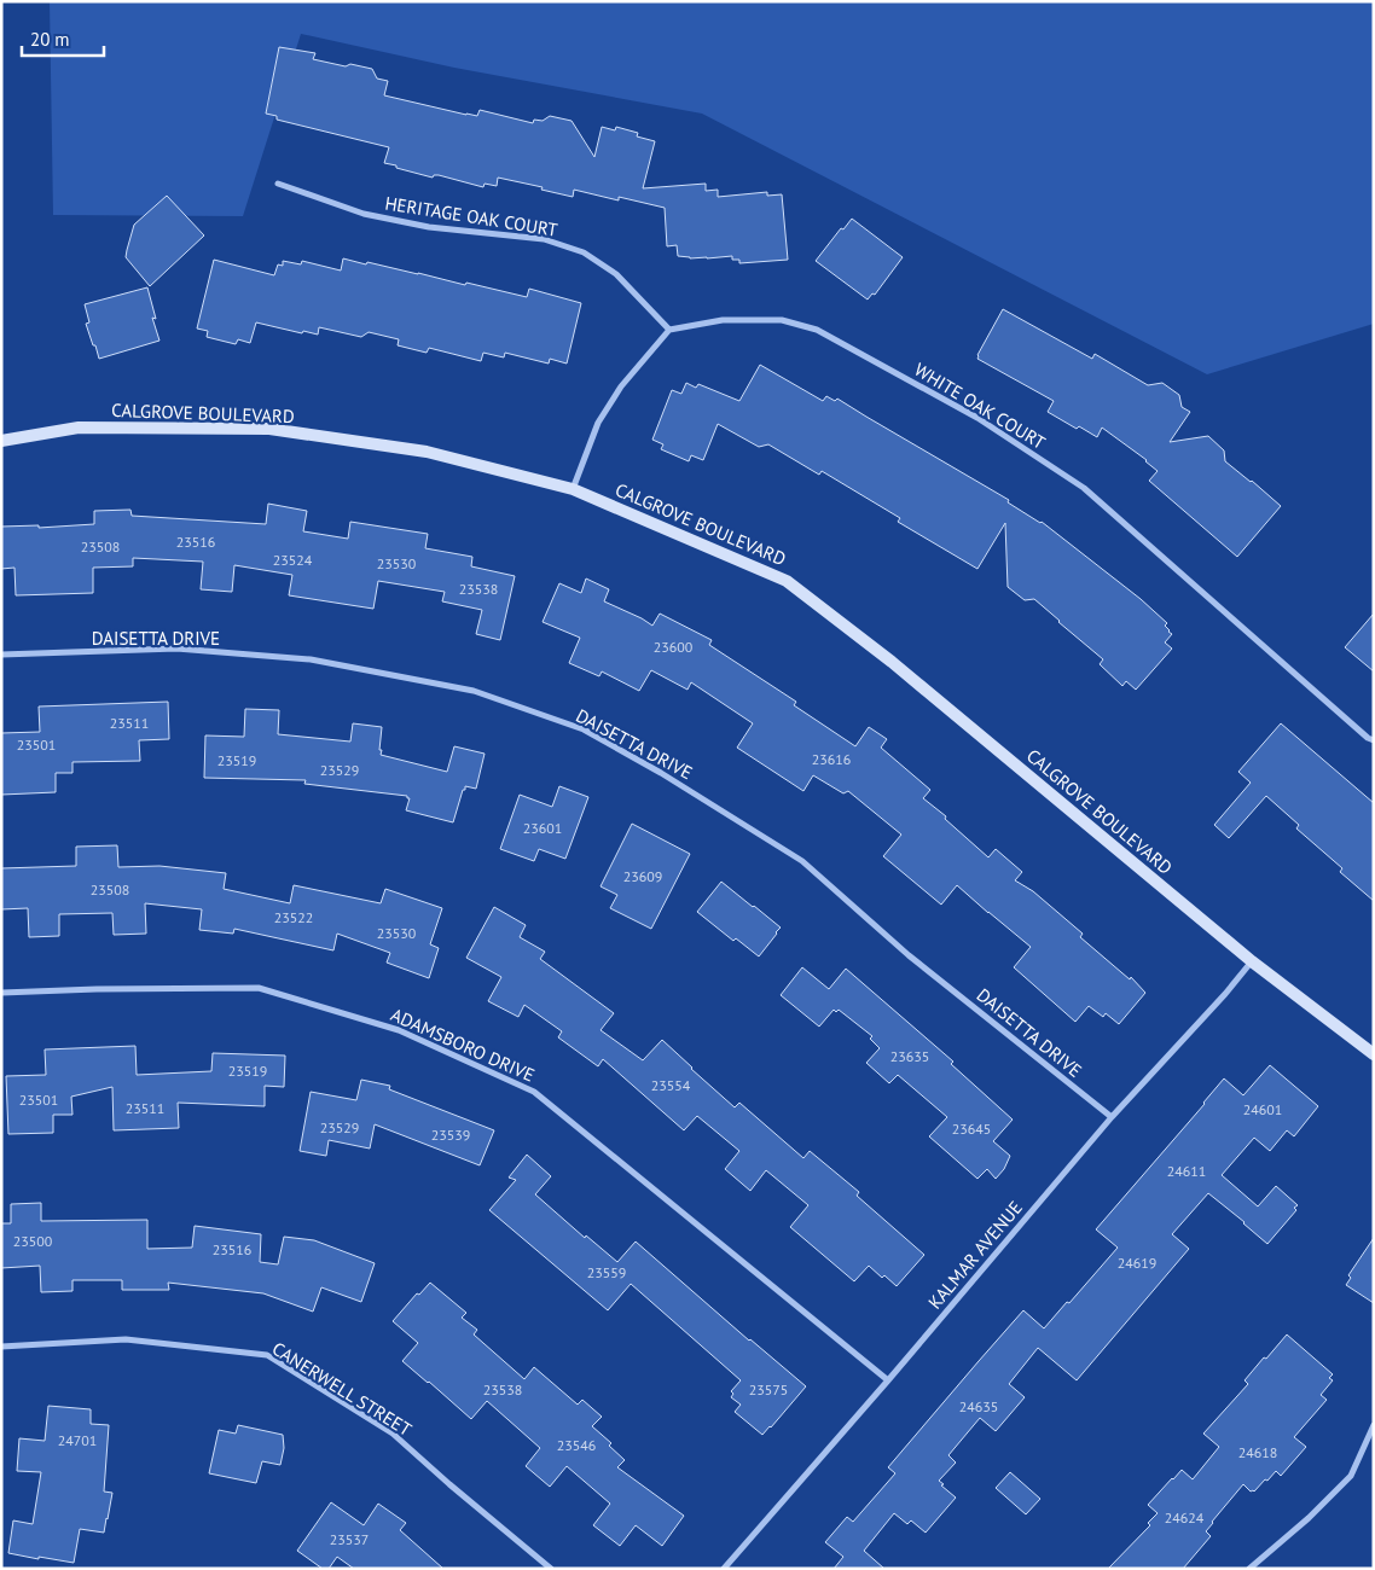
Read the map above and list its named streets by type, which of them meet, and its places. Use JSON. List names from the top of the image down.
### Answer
{
  "streets": {
    "street": [
      "HERITAGE OAK COURT",
      "WHITE OAK COURT",
      "CALGROVE BOULEVARD",
      "DAISETTA DRIVE",
      "ADAMSBORO DRIVE",
      "KALMAR AVENUE",
      "CANERWELL STREET"
    ]
  },
  "crossings": [
    ["HERITAGE OAK COURT", "WHITE OAK COURT"],
    ["CALGROVE BOULEVARD", "KALMAR AVENUE"],
    ["DAISETTA DRIVE", "KALMAR AVENUE"],
    ["ADAMSBORO DRIVE", "KALMAR AVENUE"]
  ],
  "house_numbers": [
    "23516",
    "23508",
    "23524",
    "23530",
    "23538",
    "23600",
    "23511",
    "23501",
    "23616",
    "23519",
    "23529",
    "23601",
    "23609",
    "23508",
    "23522",
    "23530",
    "23635",
    "23519",
    "23554",
    "23501",
    "23511",
    "24601",
    "23529",
    "23645",
    "23539",
    "24611",
    "23500",
    "23516",
    "24619",
    "23559",
    "23538",
    "23575",
    "24635",
    "24701",
    "23546",
    "24618",
    "24624",
    "23537"
  ],
  "scale_bar": "20 m"
}
